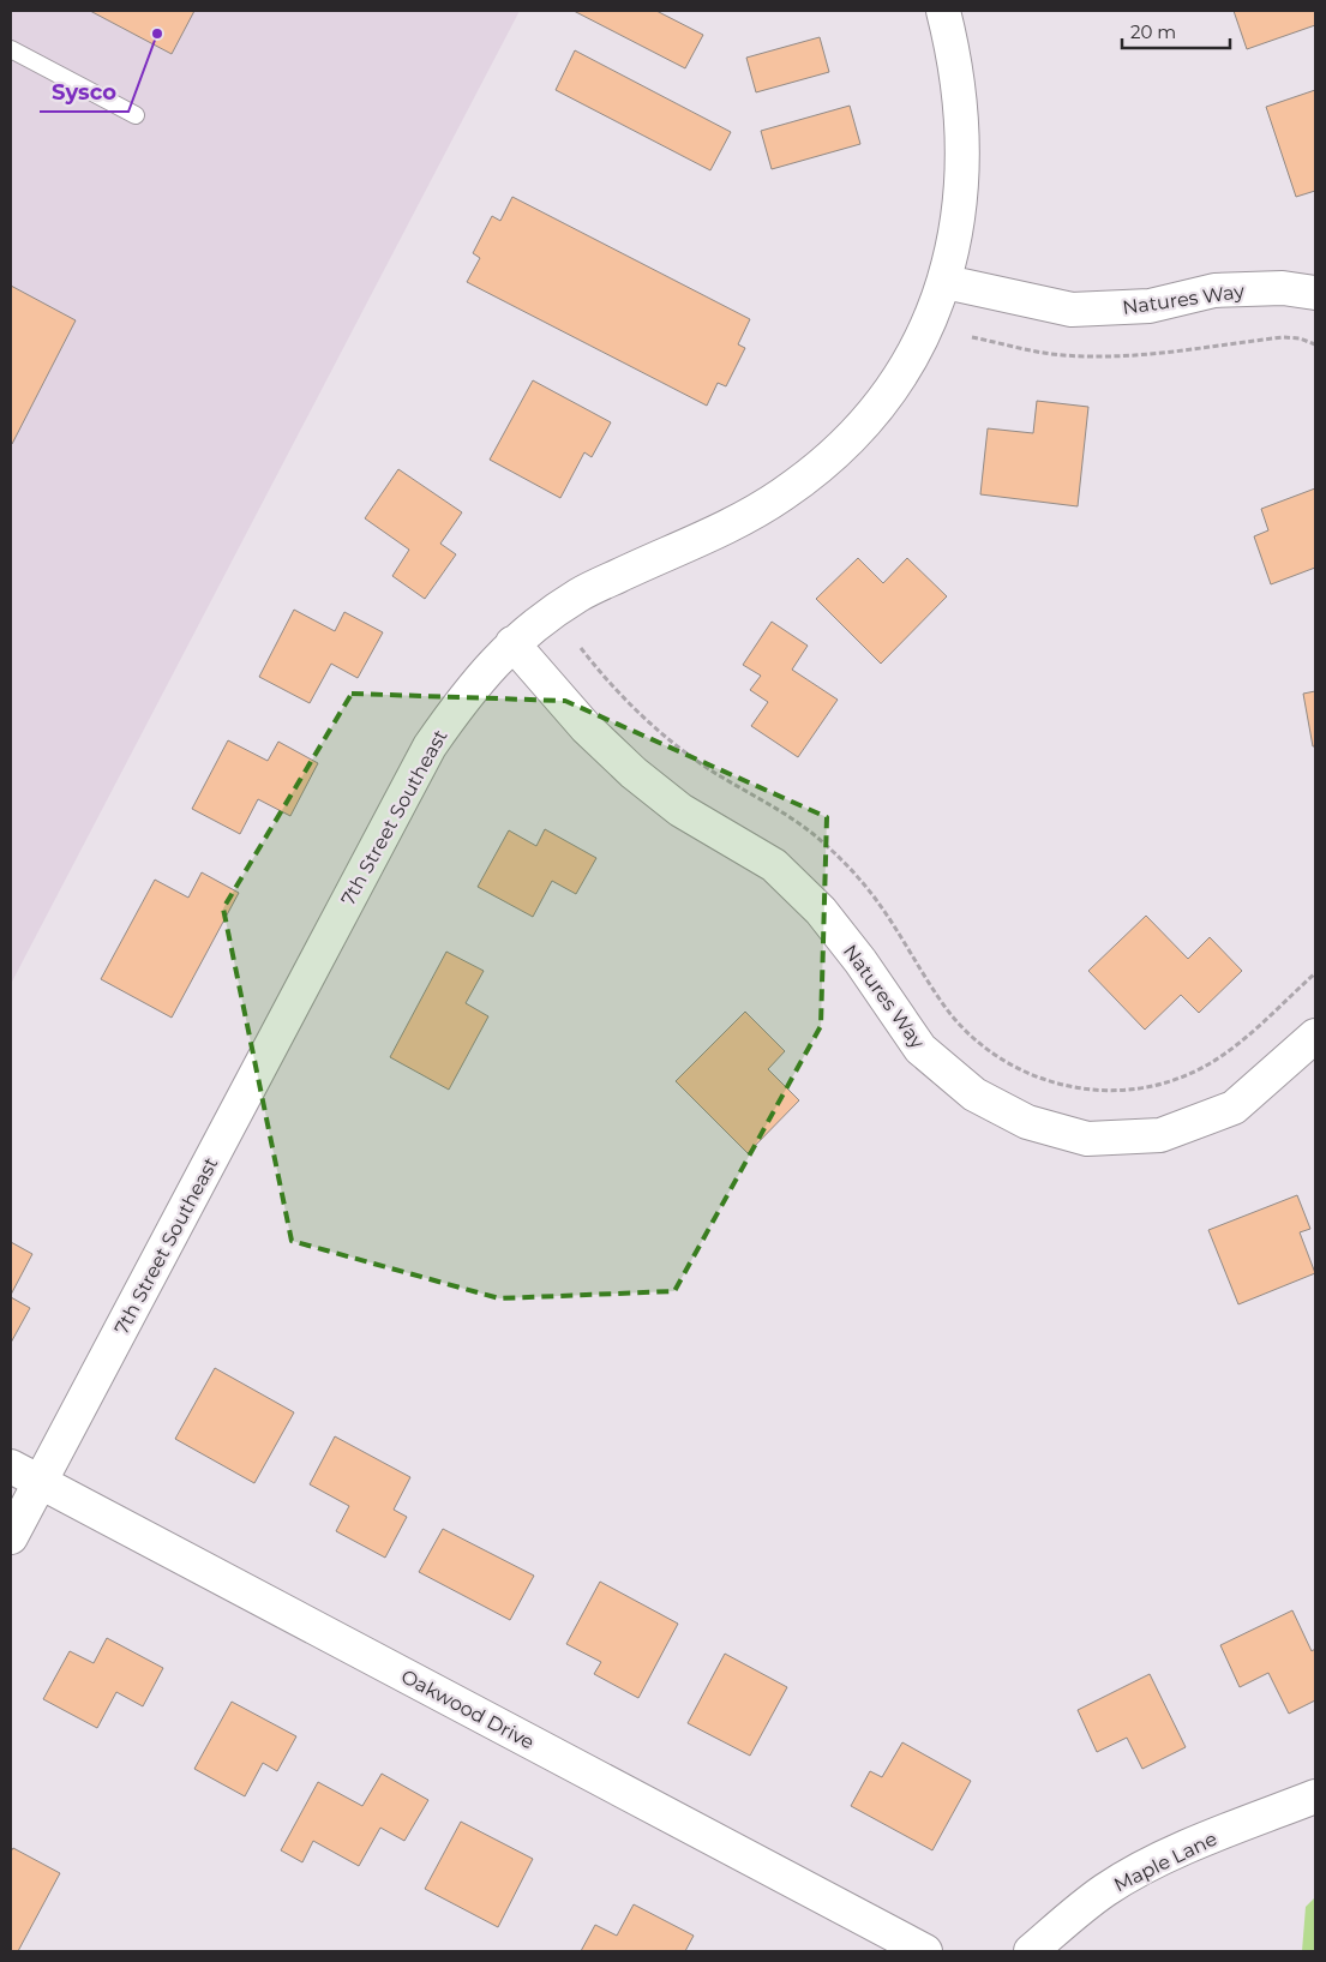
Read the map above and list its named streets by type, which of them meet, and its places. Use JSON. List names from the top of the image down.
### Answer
{
  "streets": {
    "street": [
      "Natures Way",
      "7th Street Southeast",
      "Oakwood Drive",
      "Maple Lane"
    ]
  },
  "crossings": [
    ["Natures Way", "7th Street Southeast"],
    ["7th Street Southeast", "Oakwood Drive"]
  ],
  "places": ["Sysco"],
  "scale_bar": "20 m"
}
